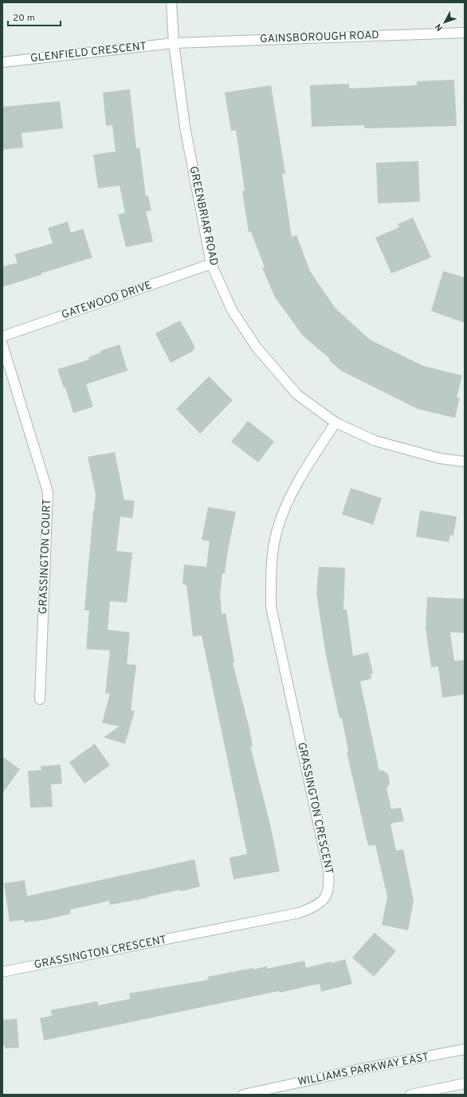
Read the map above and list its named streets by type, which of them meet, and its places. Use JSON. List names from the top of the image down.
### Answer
{
  "streets": {
    "street": [
      "GAINSBOROUGH ROAD",
      "GLENFIELD CRESCENT",
      "GREENBRIAR ROAD",
      "GATEWOOD DRIVE",
      "GRASSINGTON COURT",
      "GRASSINGTON CRESCENT",
      "WILLIAMS PARKWAY EAST"
    ]
  },
  "crossings": [
    ["GAINSBOROUGH ROAD", "GLENFIELD CRESCENT"],
    ["GAINSBOROUGH ROAD", "GREENBRIAR ROAD"],
    ["GLENFIELD CRESCENT", "GREENBRIAR ROAD"],
    ["GREENBRIAR ROAD", "GATEWOOD DRIVE"],
    ["GREENBRIAR ROAD", "GRASSINGTON CRESCENT"]
  ],
  "scale_bar": "20 m",
  "north": "bottom left"
}
